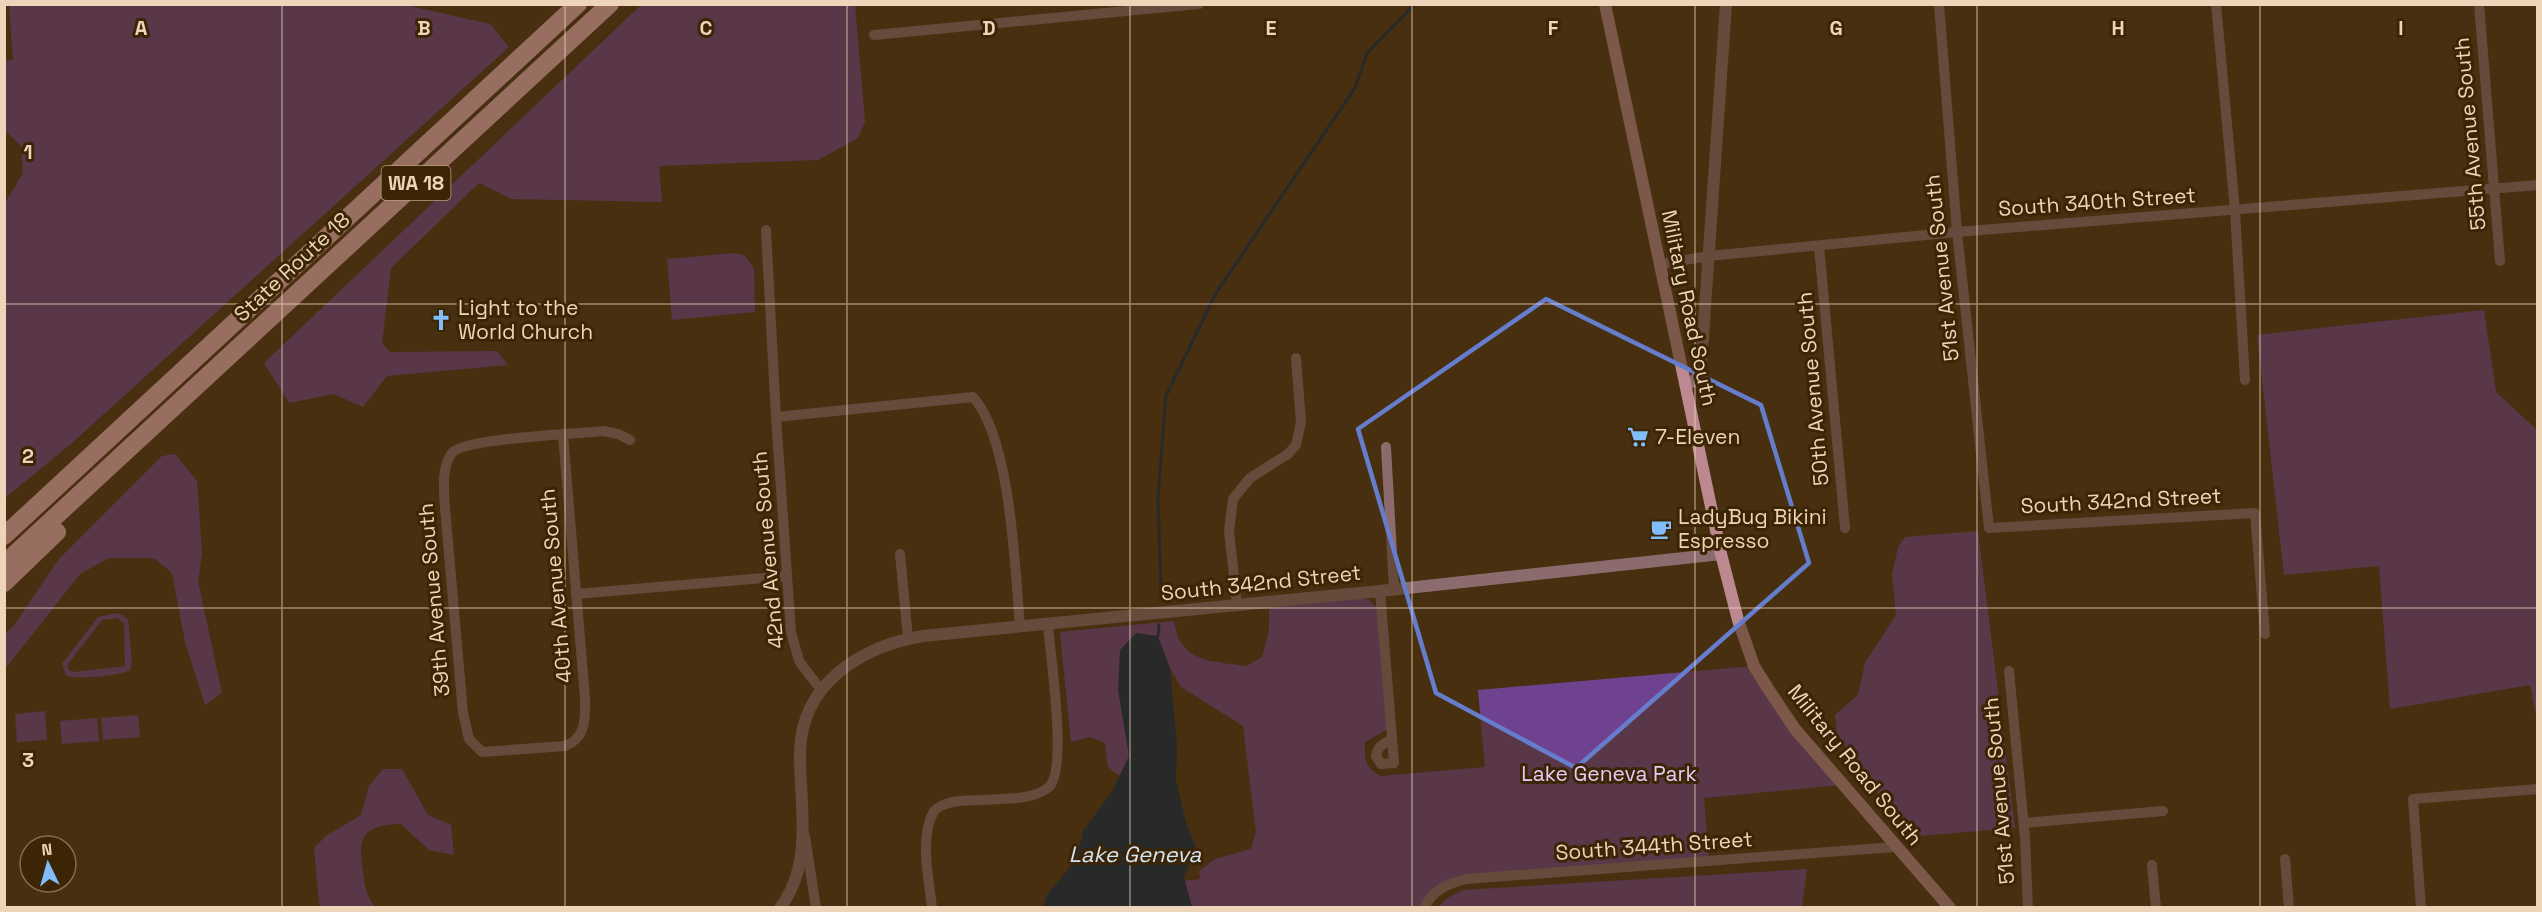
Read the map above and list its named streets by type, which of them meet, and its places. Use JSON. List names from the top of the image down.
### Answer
{
  "streets": {
    "highway": ["WA 18", "State Route 18"],
    "main road": ["Military Road South"],
    "street": [
      "55th Avenue South",
      "South 340th Street",
      "51st Avenue South",
      "50th Avenue South",
      "South 342nd Street",
      "42nd Avenue South",
      "40th Avenue South",
      "39th Avenue South",
      "South 344th Street"
    ]
  },
  "crossings": [
    ["55th Avenue South", "South 340th Street"],
    ["South 340th Street", "51st Avenue South"],
    ["South 340th Street", "Military Road South"],
    ["South 340th Street", "50th Avenue South"],
    ["51st Avenue South", "South 342nd Street"],
    ["Military Road South", "South 342nd Street"],
    ["Military Road South", "South 344th Street"],
    ["South 342nd Street", "42nd Avenue South"],
    ["40th Avenue South", "39th Avenue South"]
  ],
  "water": ["Lake Geneva"],
  "parks": ["Lake Geneva Park"],
  "places": {
    "church": ["Light to the World Church"],
    "supermarket": ["7-Eleven"],
    "cafe": ["LadyBug Bikini Espresso"]
  },
  "north": "top",
  "grid": {
    "columns": [
      "A",
      "B",
      "C",
      "D",
      "E",
      "F",
      "G",
      "H",
      "I"
    ],
    "rows": ["1", "2", "3"]
  }
}
